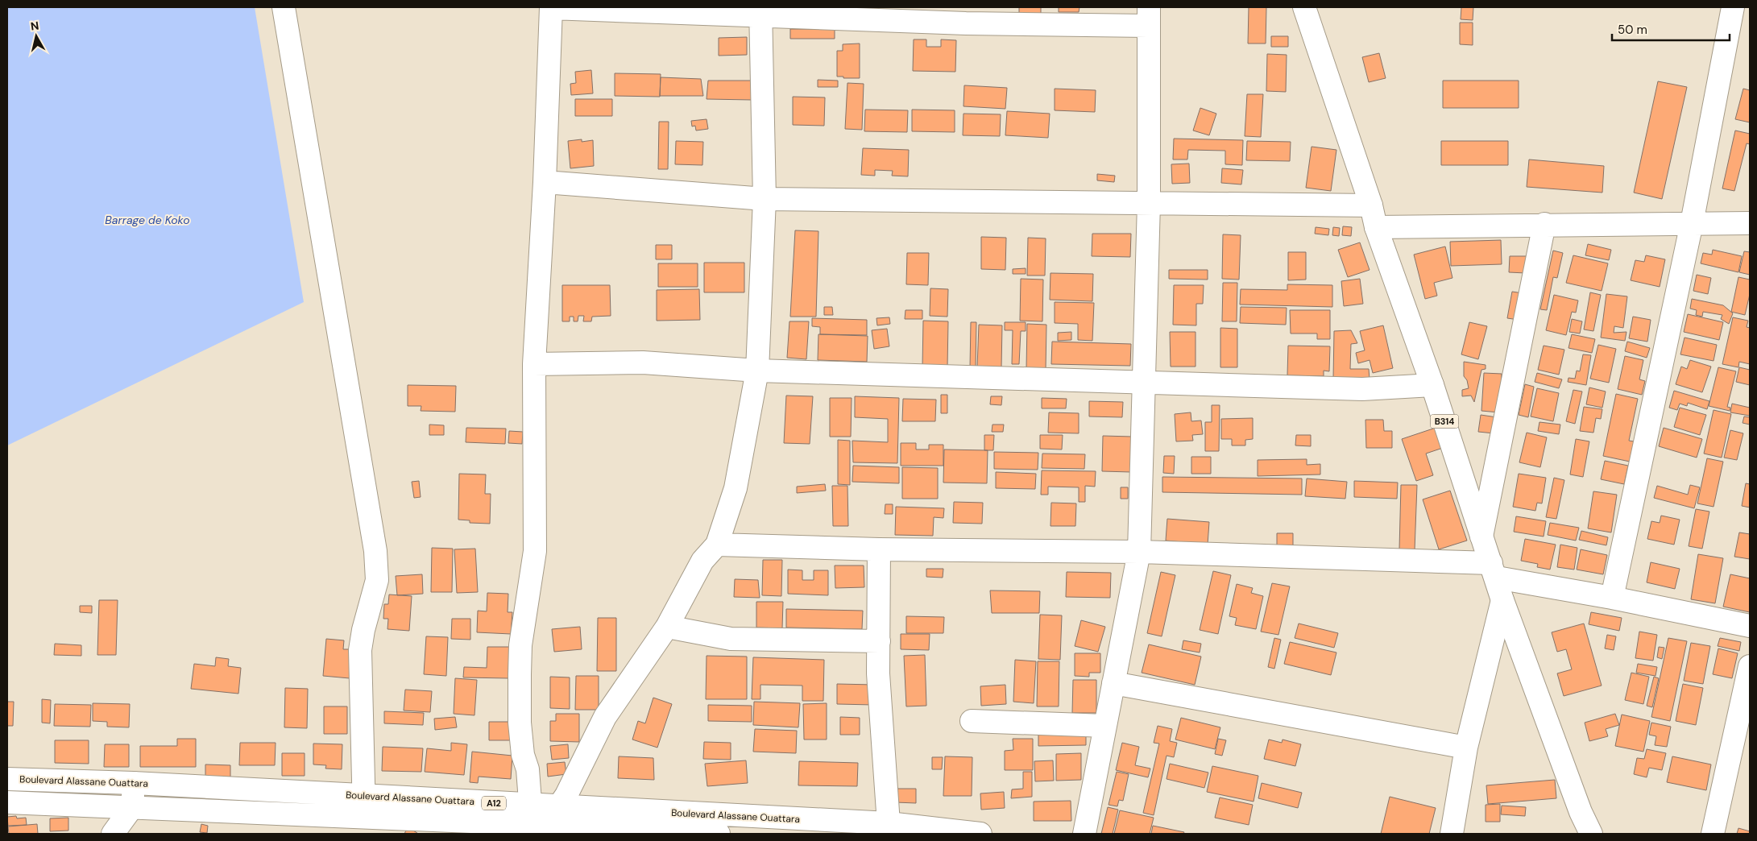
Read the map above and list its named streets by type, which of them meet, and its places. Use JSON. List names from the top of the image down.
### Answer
{
  "streets": {
    "street": ["B314", "Boulevard Alassane Ouattara", "A12"]
  },
  "water": ["Barrage de Koko"],
  "scale_bar": "50 m",
  "north": "top"
}
